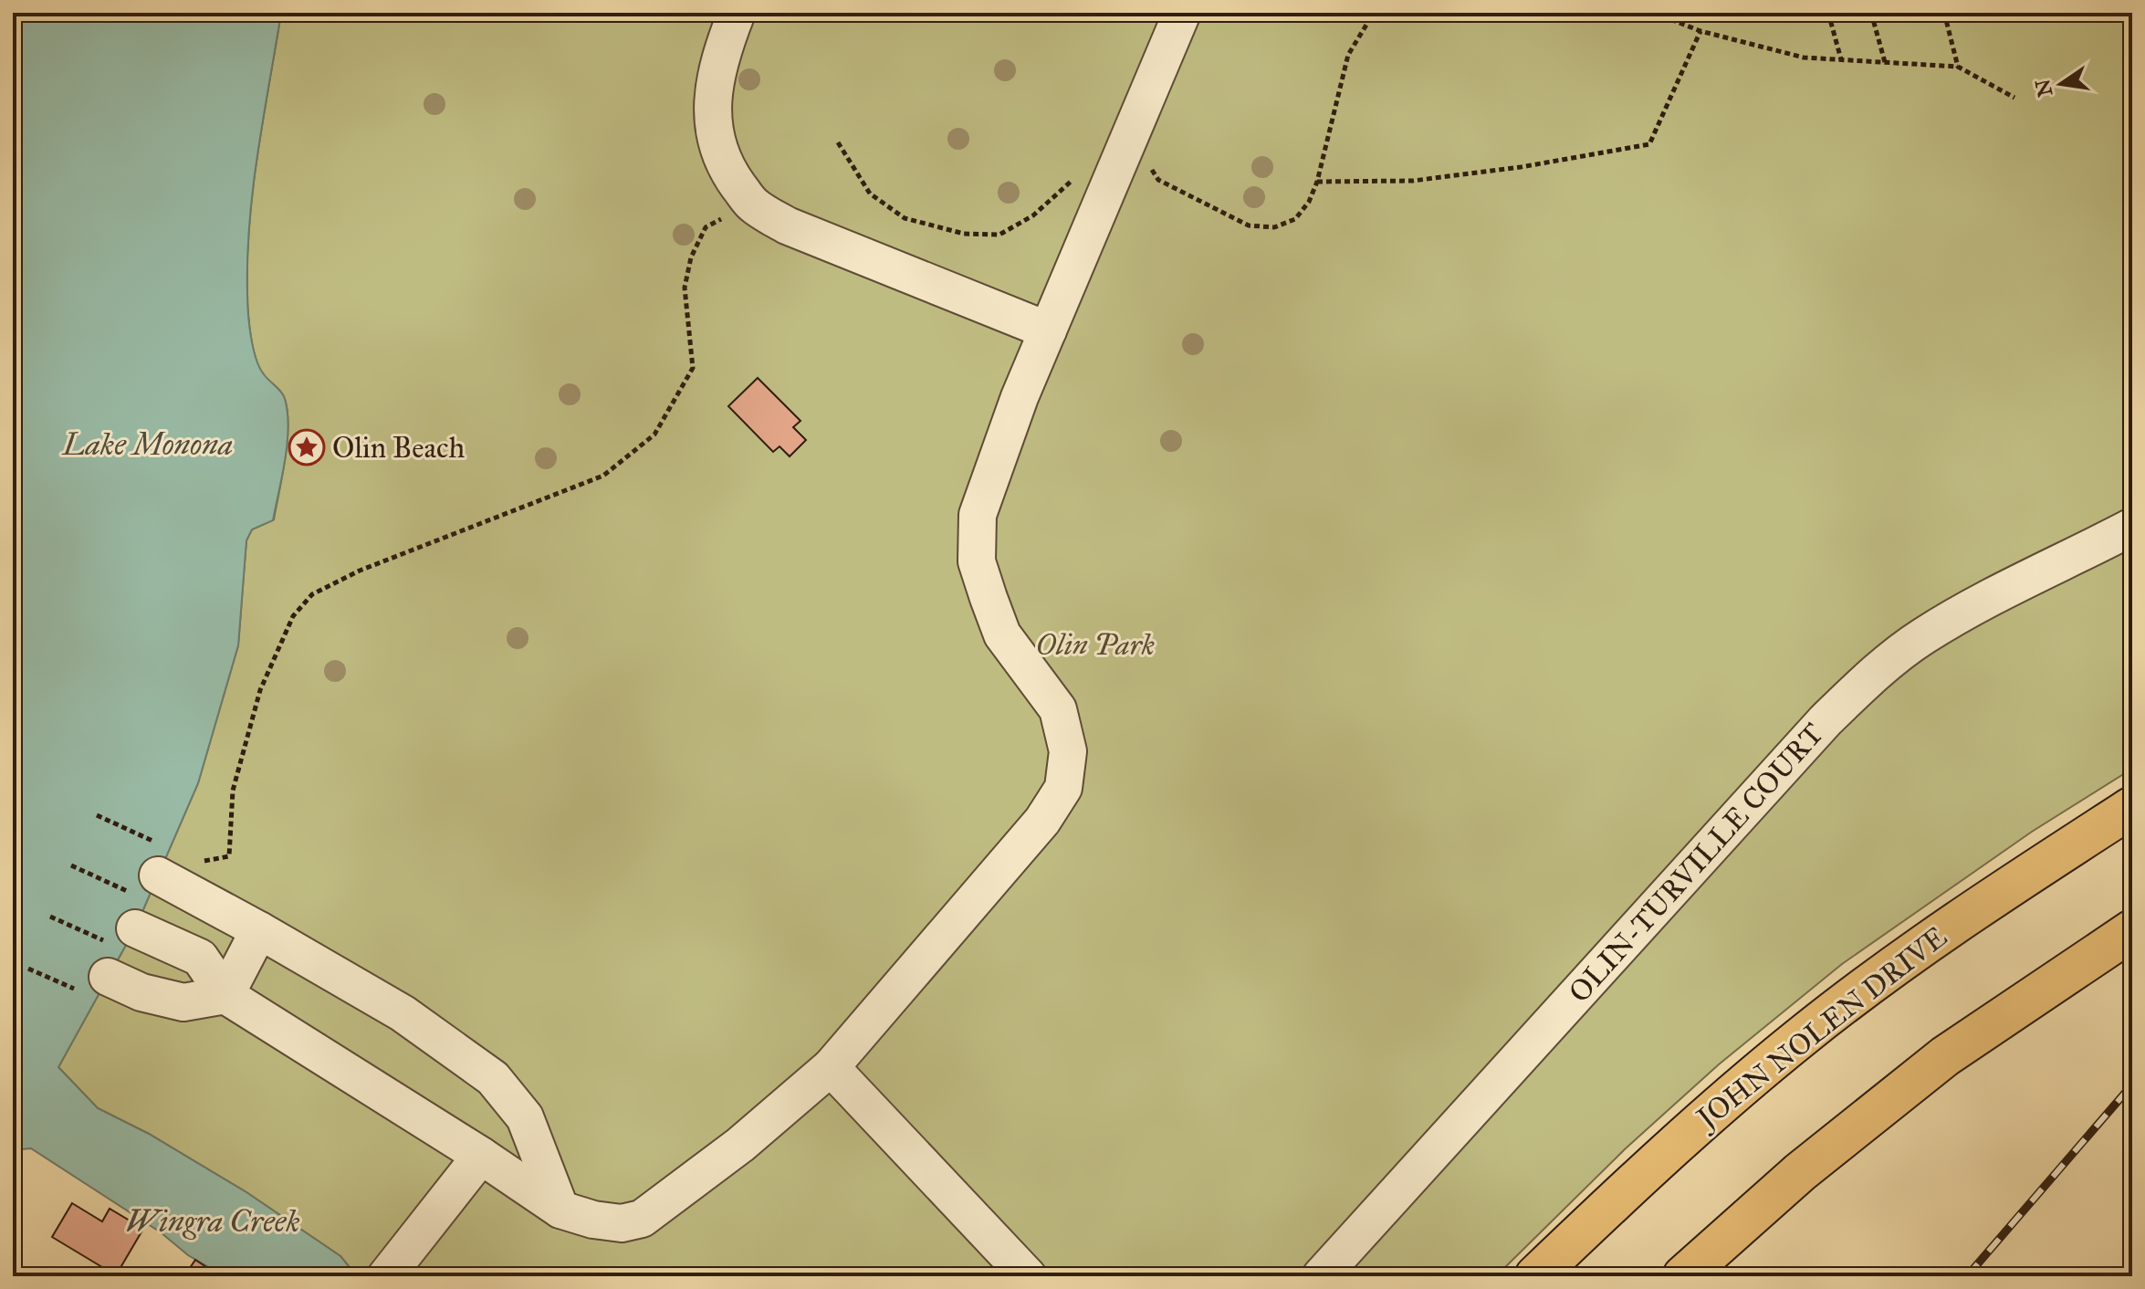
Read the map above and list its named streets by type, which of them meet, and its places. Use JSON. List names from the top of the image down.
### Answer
{
  "streets": {
    "main road": ["JOHN NOLEN DRIVE"],
    "street": ["OLIN-TURVILLE COURT"]
  },
  "water": ["Lake Monona", "Wingra Creek"],
  "parks": ["Olin Park"],
  "places": {
    "place": ["Olin Beach"]
  },
  "north": "left"
}
